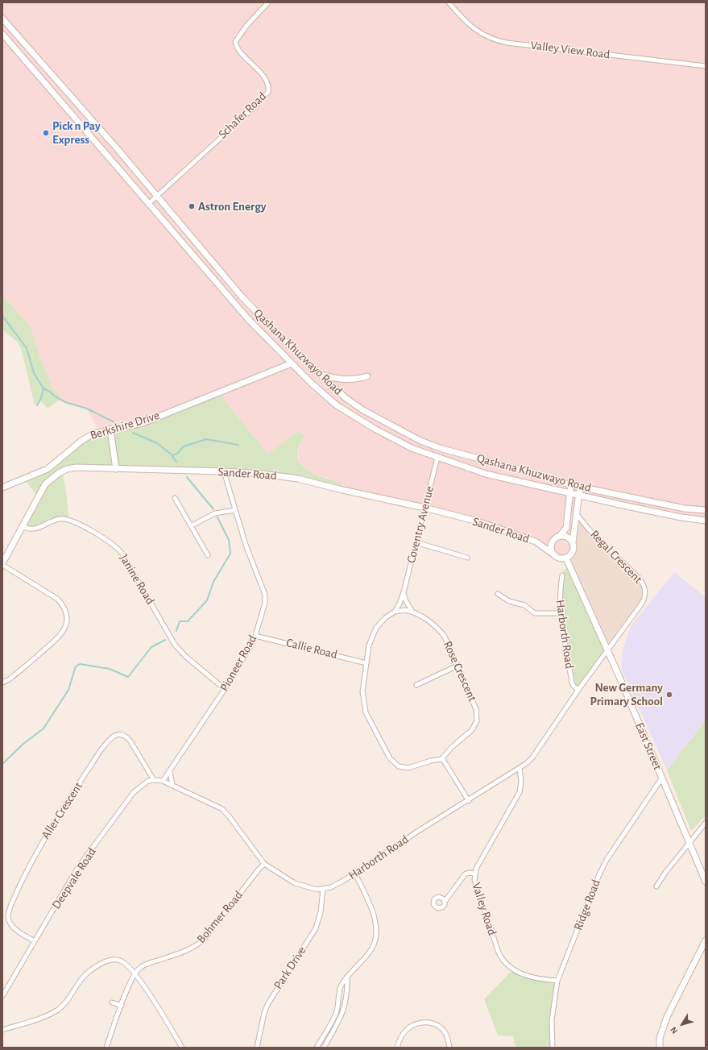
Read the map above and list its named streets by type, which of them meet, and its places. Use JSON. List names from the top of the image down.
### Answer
{
  "streets": {
    "main road": [
      "Qashana Khuzwayo Road",
      "Berkshire Drive",
      "Sander Road",
      "East Street"
    ],
    "street": [
      "Valley View Road",
      "Schafer Road",
      "Coventry Avenue",
      "Regal Crescent",
      "Janine Road",
      "Harborth Road",
      "Callie Road",
      "Pioneer Road",
      "Rose Crescent",
      "Aller Crescent",
      "Deepvale Road",
      "Ridge Road",
      "Valley Road",
      "Bohmer Road",
      "Park Drive"
    ]
  },
  "crossings": [
    ["Schafer Road", "Qashana Khuzwayo Road"],
    ["Qashana Khuzwayo Road", "Berkshire Drive"],
    ["Qashana Khuzwayo Road", "Coventry Avenue"],
    ["Sander Road", "Coventry Avenue"],
    ["Sander Road", "Janine Road"],
    ["Sander Road", "Pioneer Road"],
    ["Sander Road", "East Street"],
    ["Coventry Avenue", "Rose Crescent"],
    ["Regal Crescent", "Harborth Road"],
    ["Regal Crescent", "East Street"],
    ["Janine Road", "Pioneer Road"],
    ["Harborth Road", "Pioneer Road"],
    ["Harborth Road", "East Street"],
    ["Harborth Road", "Valley Road"],
    ["Harborth Road", "Bohmer Road"],
    ["Harborth Road", "Park Drive"],
    ["Callie Road", "Pioneer Road"],
    ["East Street", "Ridge Road"],
    ["Aller Crescent", "Deepvale Road"],
    ["Ridge Road", "Valley Road"]
  ],
  "places": ["Pick n Pay Express", "Astron Energy", "New Germany Primary School"],
  "north": "bottom left"
}
